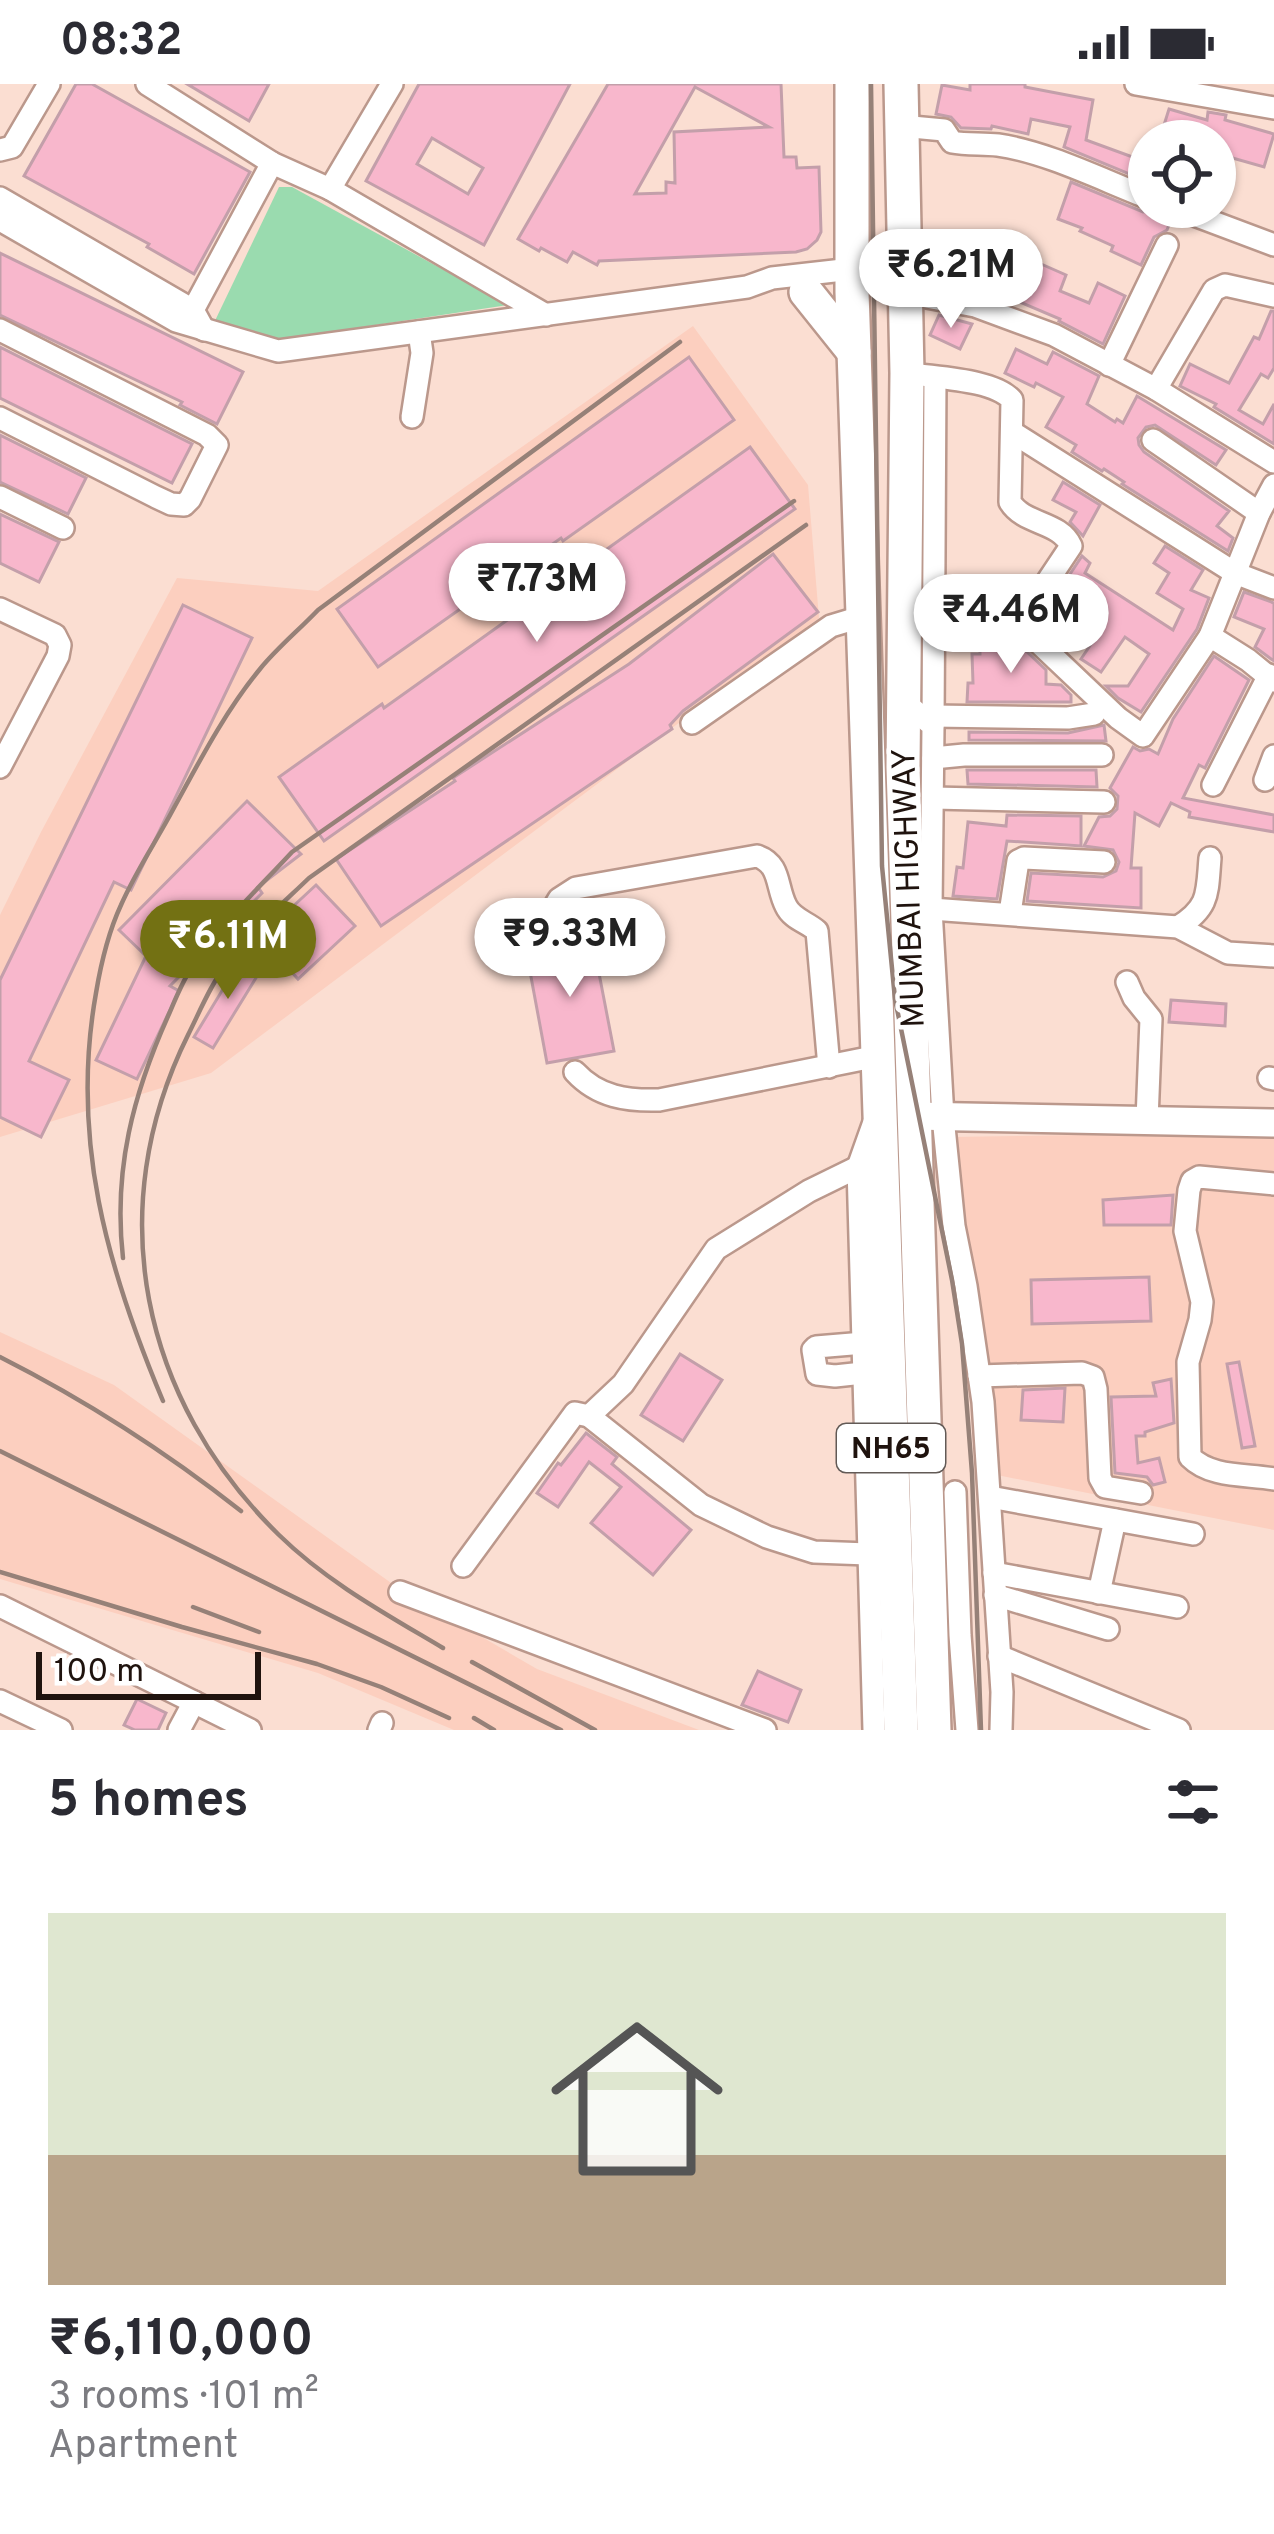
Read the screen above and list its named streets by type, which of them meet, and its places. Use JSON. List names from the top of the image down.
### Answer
{
  "streets": {
    "highway": ["MUMBAI HIGHWAY", "NH65"]
  },
  "crossings": [
    ["MUMBAI HIGHWAY", "NH65"]
  ],
  "scale_bar": "100 m",
  "page": {
    "status": "08:32",
    "price": [
      "₹6.21M",
      "₹7.73M",
      "₹4.46M",
      "₹9.33M",
      "₹6.11M"
    ],
    "scale": "100 m",
    "heading": "5 homes",
    "list": [
      {
        "name": "₹6,110,000",
        "note": "3 rooms · 101 m² · Apartment"
      }
    ]
  }
}
